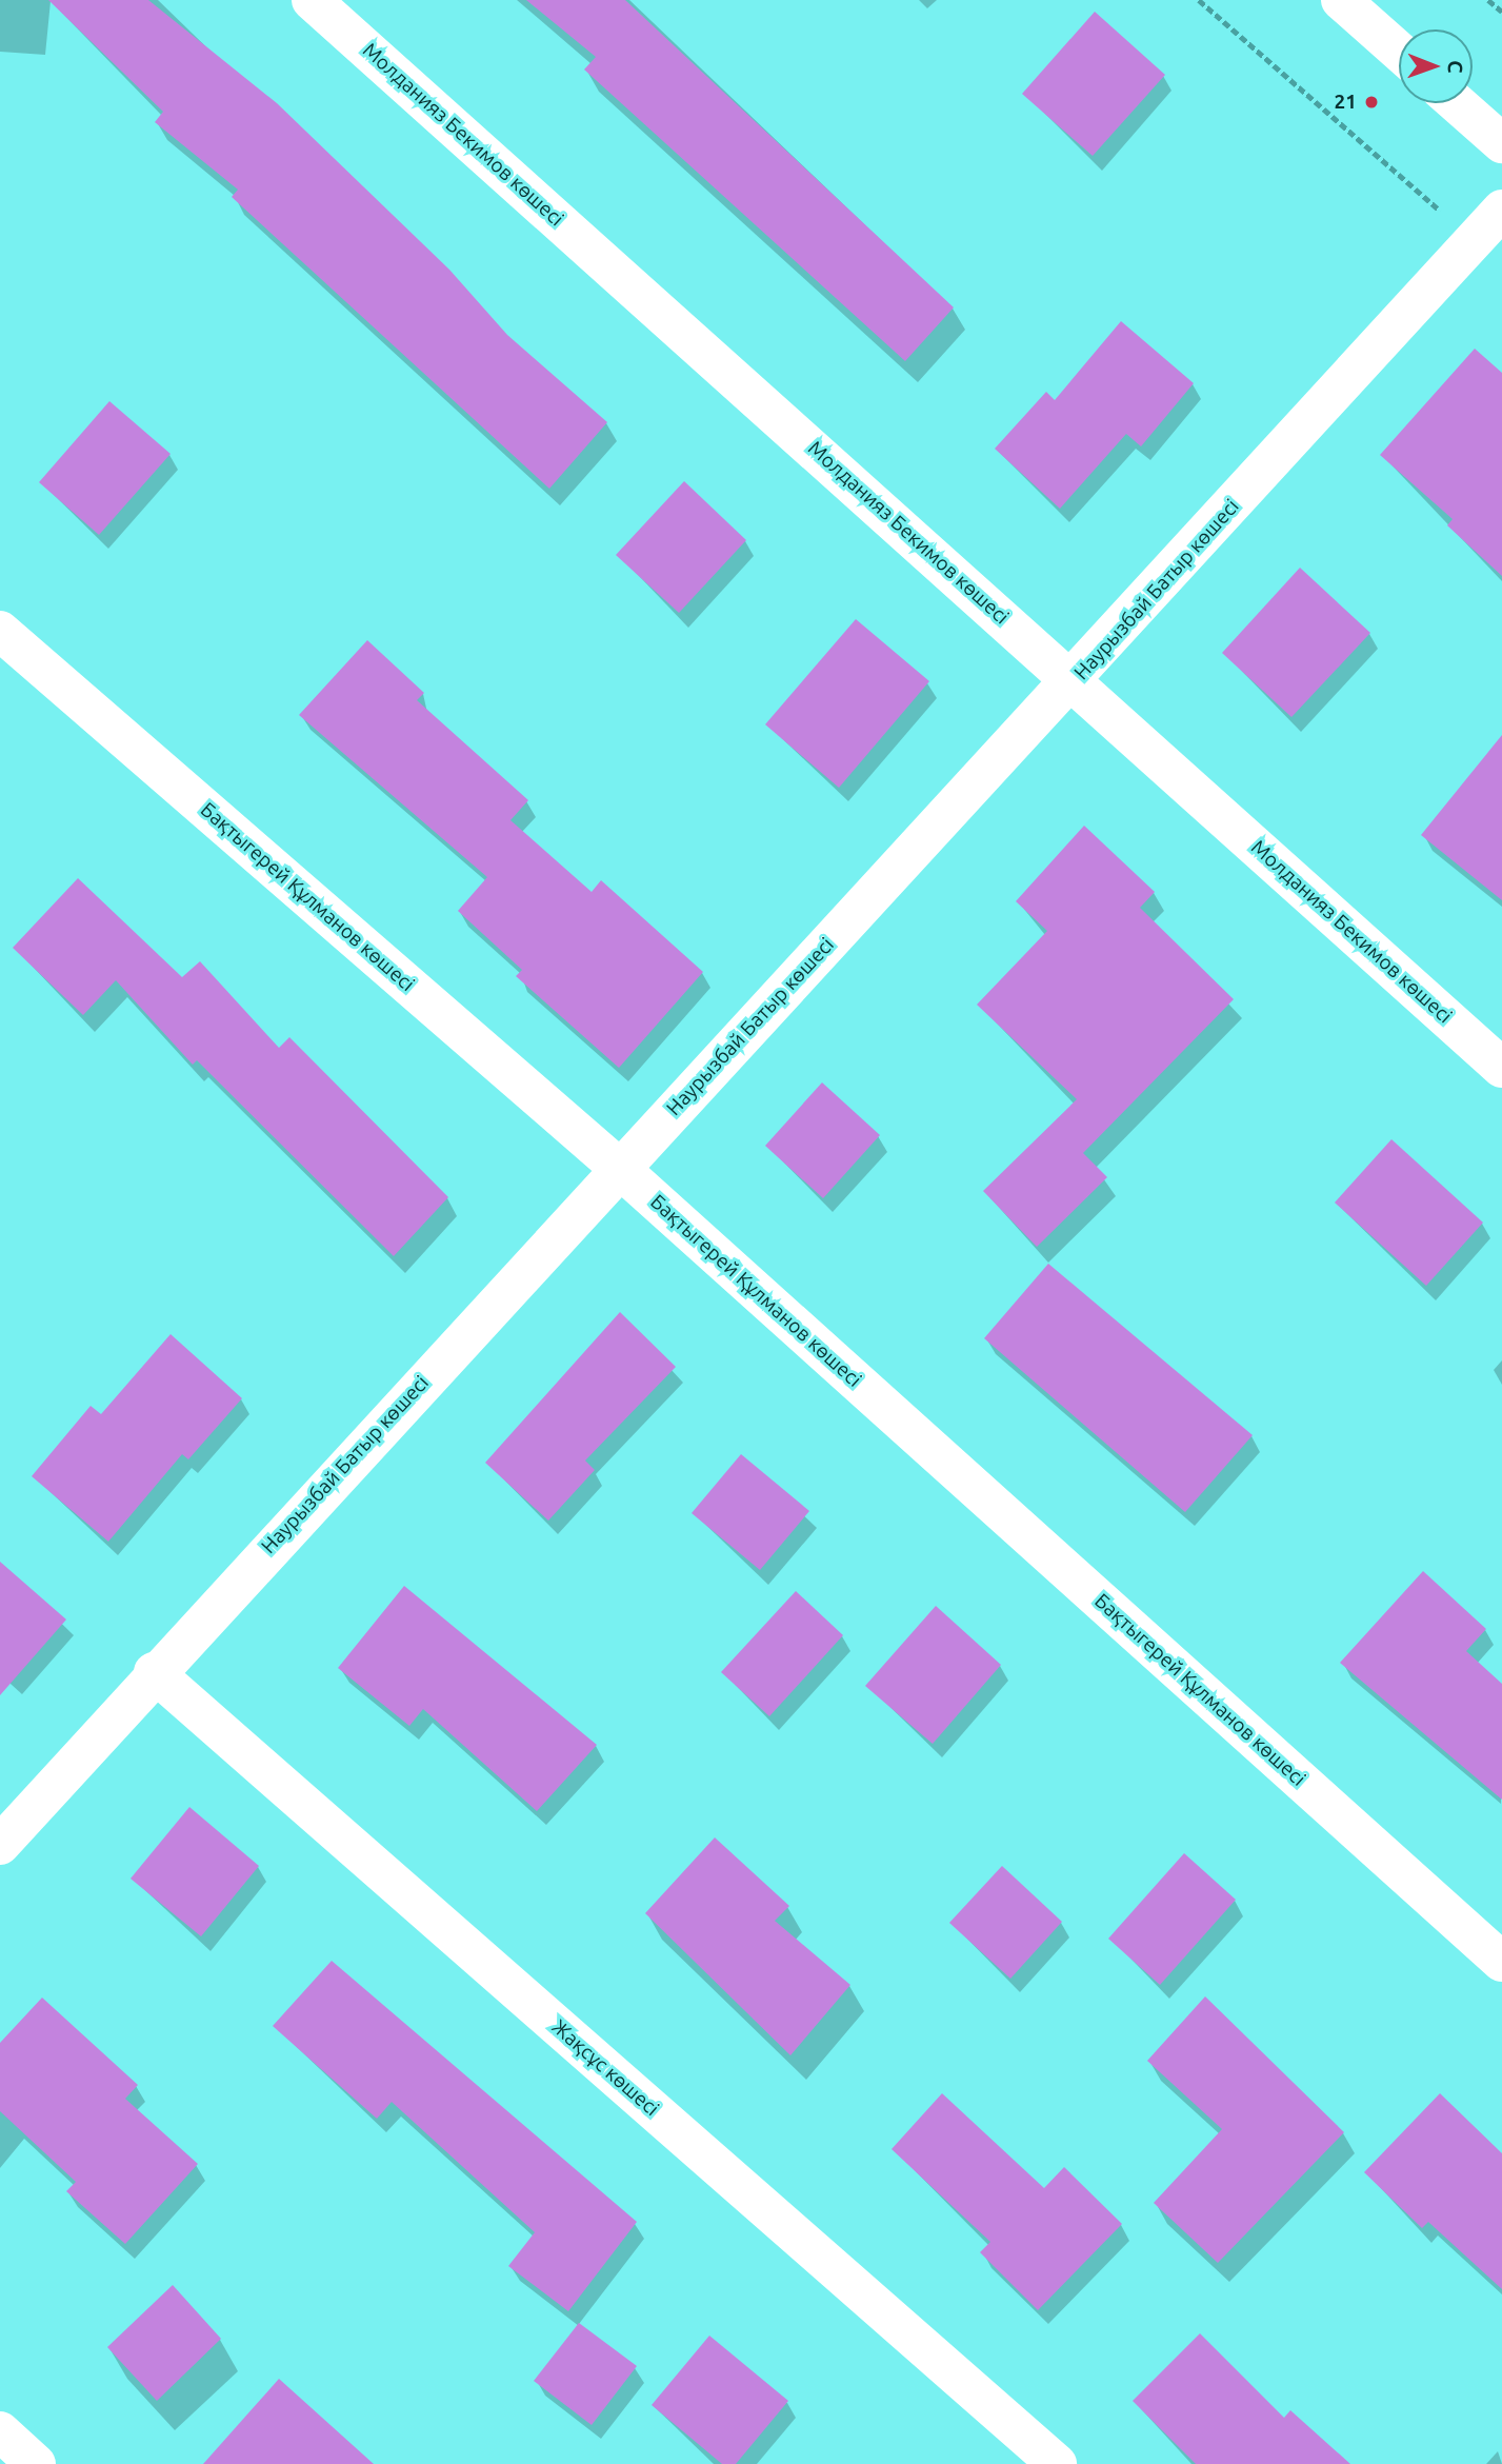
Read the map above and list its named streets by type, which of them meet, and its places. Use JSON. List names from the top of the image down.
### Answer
{
  "streets": {
    "street": [
      "Молданияз Бекимов көшесі",
      "Наурызбай Батыр көшесі",
      "Бақтыгерей Құлманов көшесі",
      "Жақсұс көшесі"
    ]
  },
  "crossings": [
    ["Молданияз Бекимов көшесі", "Наурызбай Батыр көшесі"],
    ["Наурызбай Батыр көшесі", "Бақтыгерей Құлманов көшесі"],
    ["Наурызбай Батыр көшесі", "Жақсұс көшесі"]
  ],
  "places": ["21"],
  "north": "right"
}
